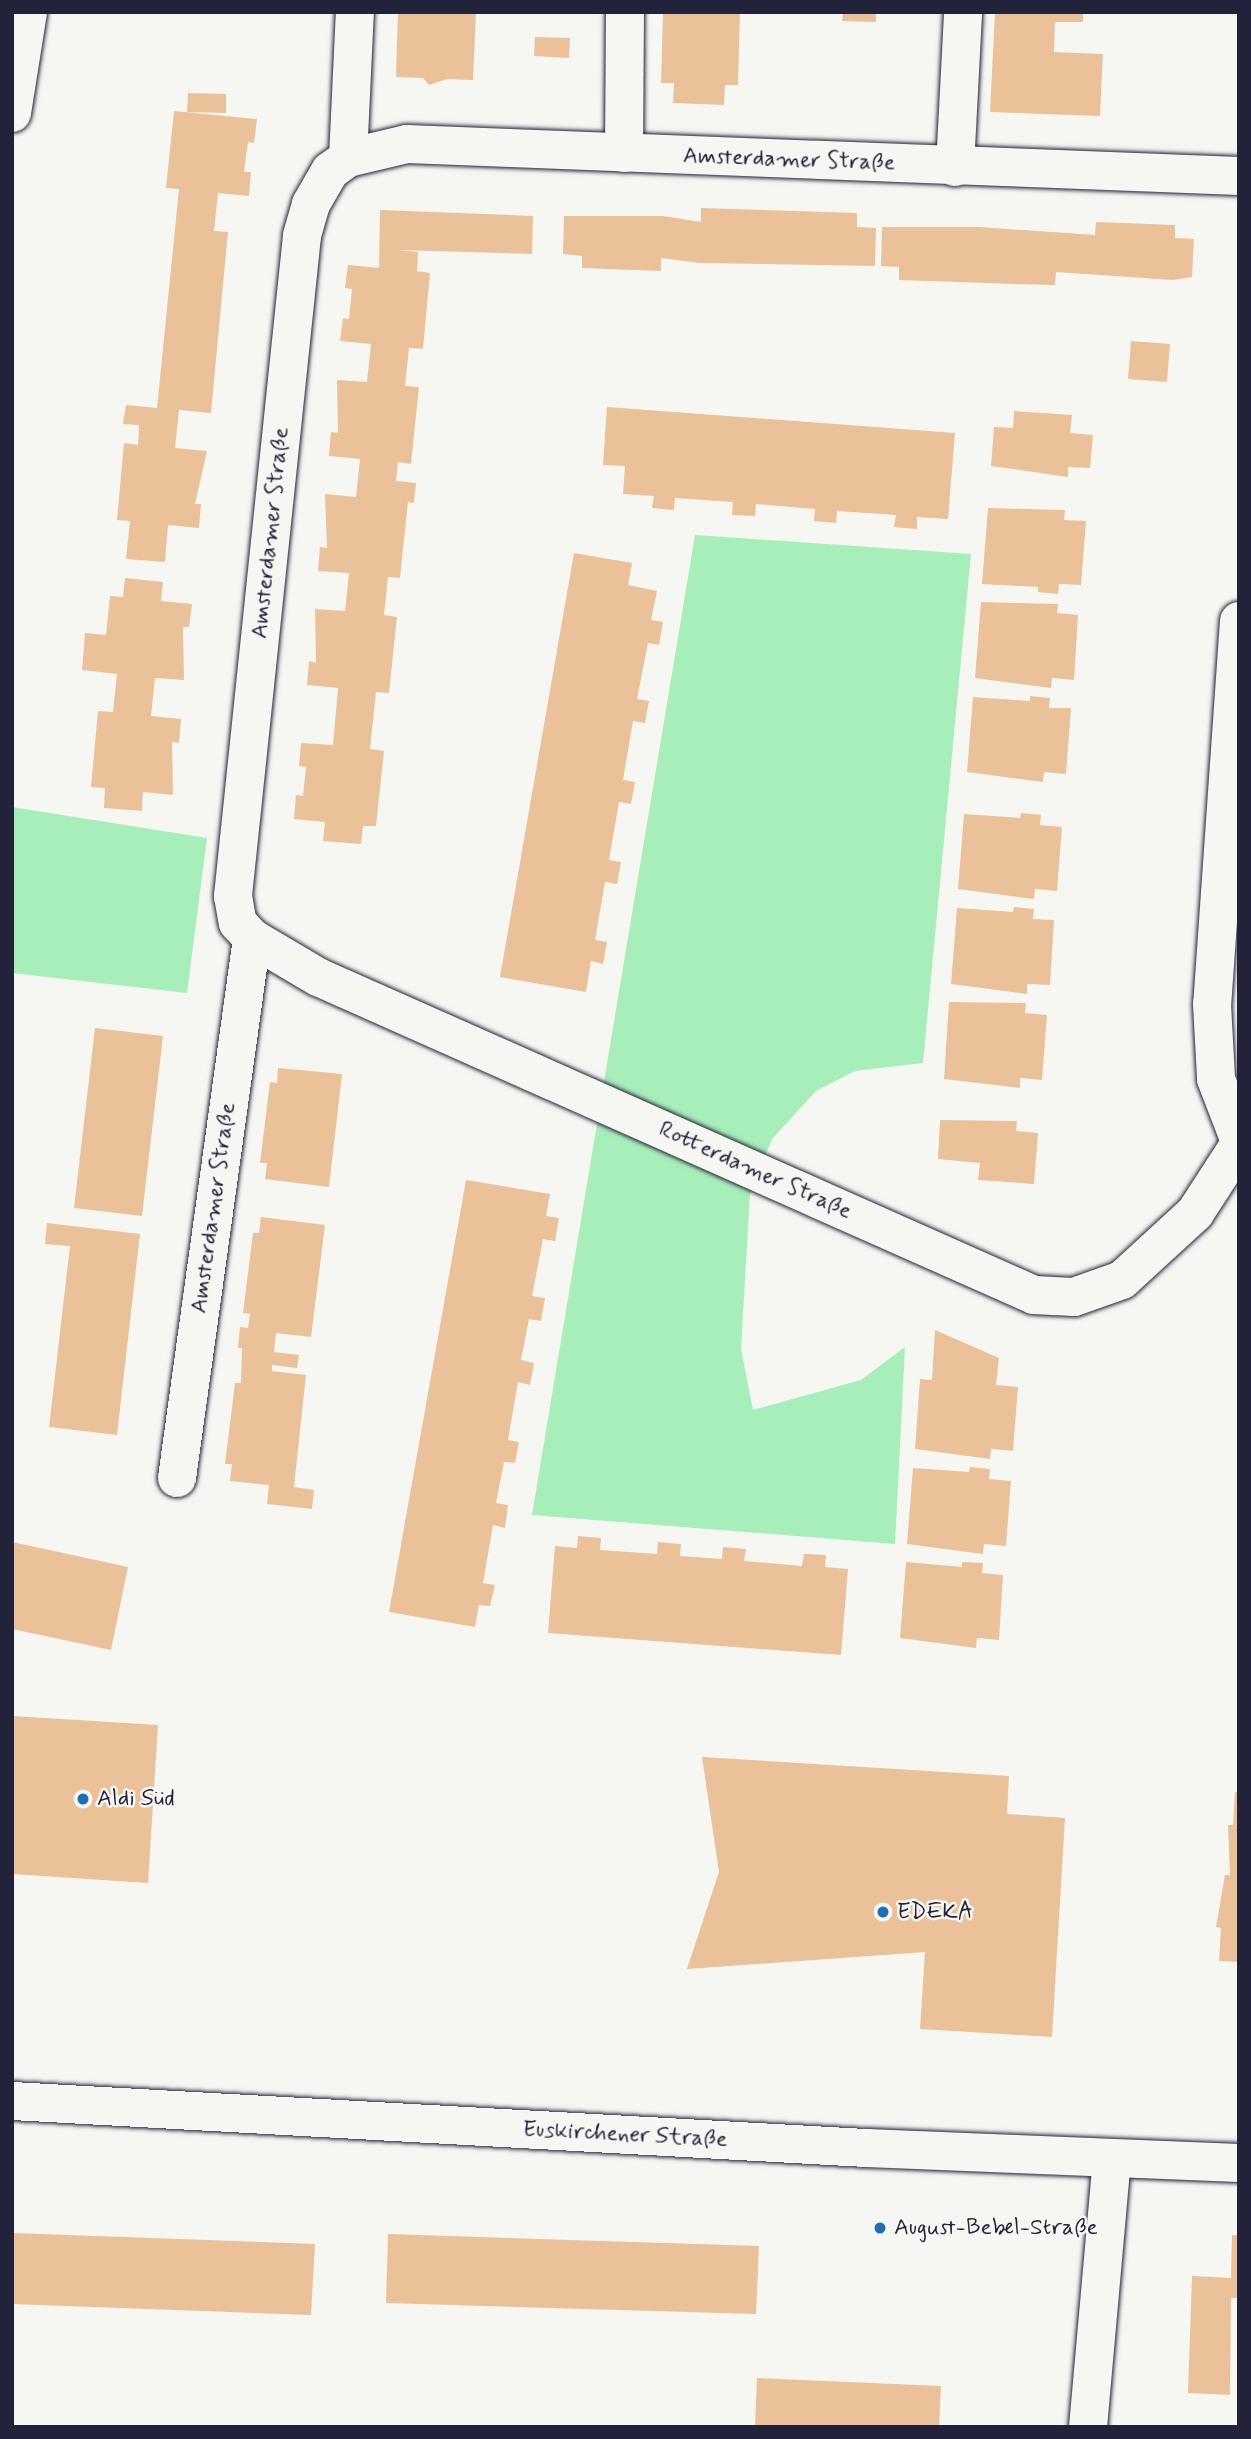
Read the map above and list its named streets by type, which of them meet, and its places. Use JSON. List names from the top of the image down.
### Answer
{
  "streets": {
    "street": ["Amsterdamer Straße", "Rotterdamer Straße", "Euskirchener Straße"]
  },
  "crossings": [
    ["Amsterdamer Straße", "Rotterdamer Straße"]
  ],
  "places": ["Aldi Süd", "EDEKA", "August-Bebel-Straße"]
}
